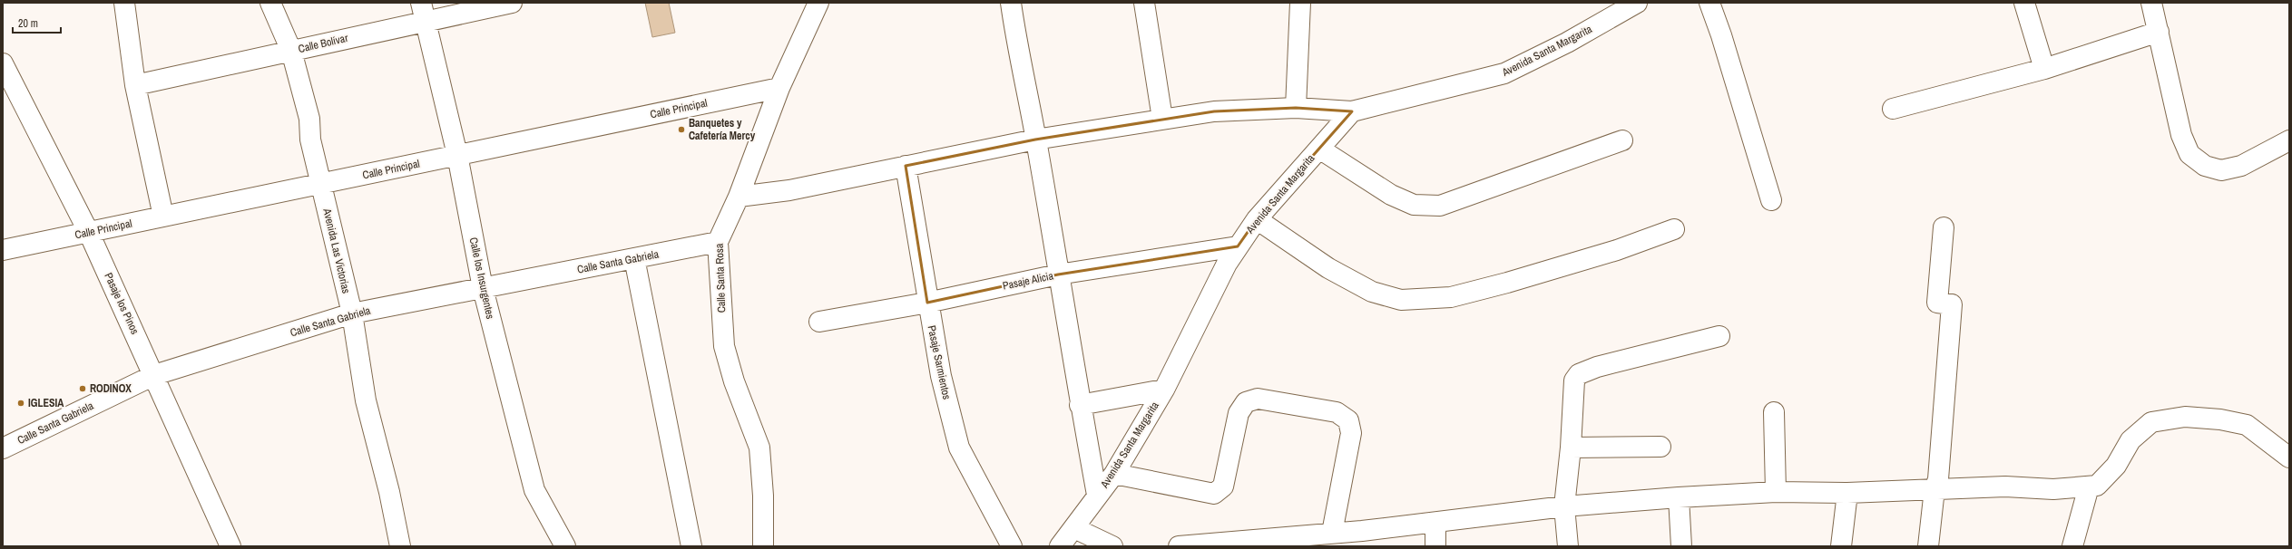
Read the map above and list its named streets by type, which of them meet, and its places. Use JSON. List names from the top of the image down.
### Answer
{
  "streets": {
    "street": [
      "Calle Bolívar",
      "Avenida Santa Margarita",
      "Calle Principal",
      "Avenida Las Victorias",
      "Calle Santa Gabriela",
      "Calle los Insurgentes",
      "Calle Santa Rosa",
      "Pasaje Alicia",
      "Pasaje los Pinos",
      "Pasaje Sarmientos"
    ]
  },
  "crossings": [
    ["Calle Bolívar", "Avenida Las Victorias"],
    ["Calle Bolívar", "Calle los Insurgentes"],
    ["Avenida Santa Margarita", "Pasaje Alicia"],
    ["Calle Principal", "Avenida Las Victorias"],
    ["Calle Principal", "Calle los Insurgentes"],
    ["Calle Principal", "Calle Santa Rosa"],
    ["Calle Principal", "Pasaje los Pinos"],
    ["Avenida Las Victorias", "Calle Santa Gabriela"],
    ["Calle Santa Gabriela", "Calle los Insurgentes"],
    ["Calle Santa Gabriela", "Calle Santa Rosa"],
    ["Calle Santa Gabriela", "Pasaje los Pinos"],
    ["Pasaje Alicia", "Pasaje Sarmientos"]
  ],
  "places": ["Banquetes y Cafetería Mercy", "RODINOX", "IGLESIA"],
  "scale_bar": "20 m"
}
